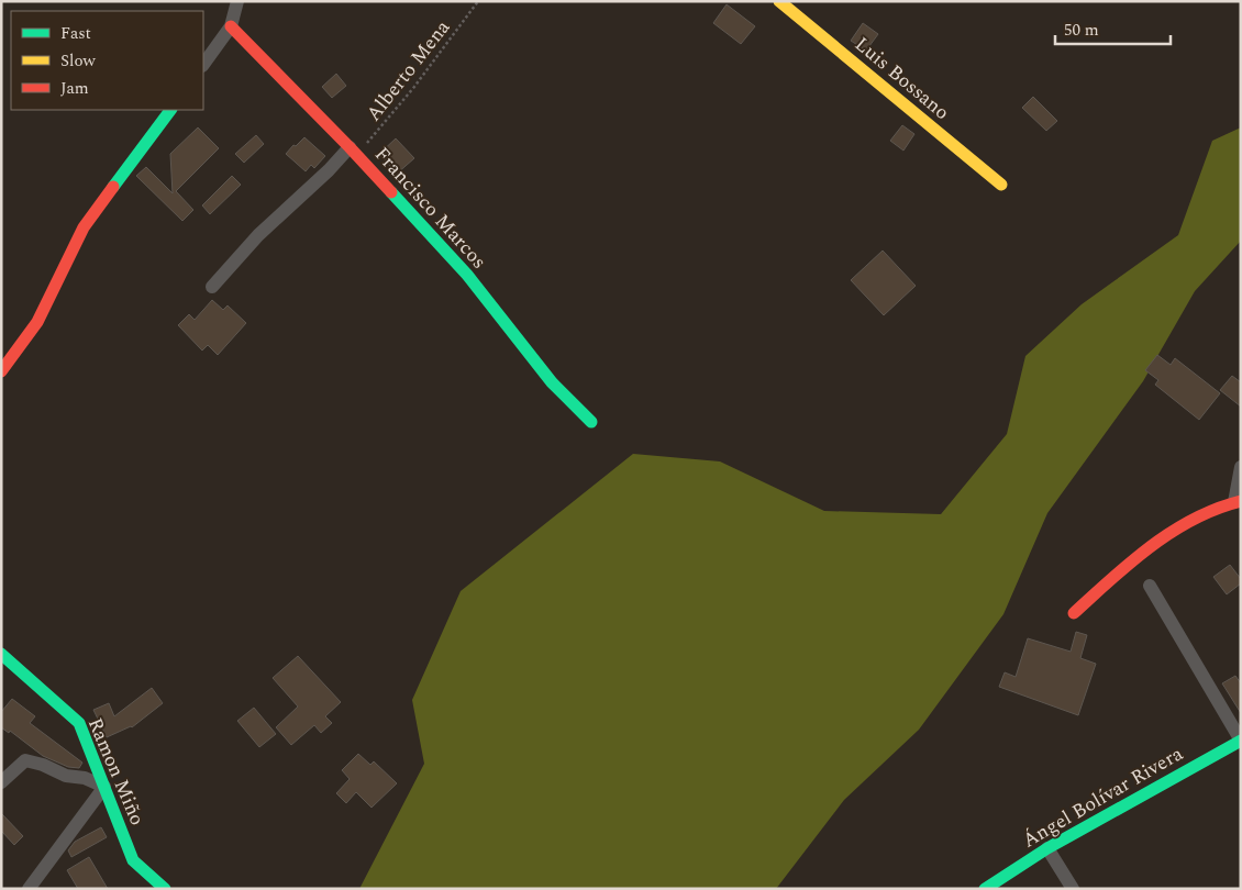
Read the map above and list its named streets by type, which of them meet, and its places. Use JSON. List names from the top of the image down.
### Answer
{
  "streets": {
    "street": [
      "Luis Bossano",
      "Francisco Marcos",
      "Ramon Miño",
      "Ángel Bolívar Rivera"
    ],
    "path": ["Alberto Mena"]
  },
  "crossings": [
    ["Alberto Mena", "Francisco Marcos"]
  ],
  "legend": ["Fast", "Slow", "Jam"],
  "scale_bar": "50 m"
}
